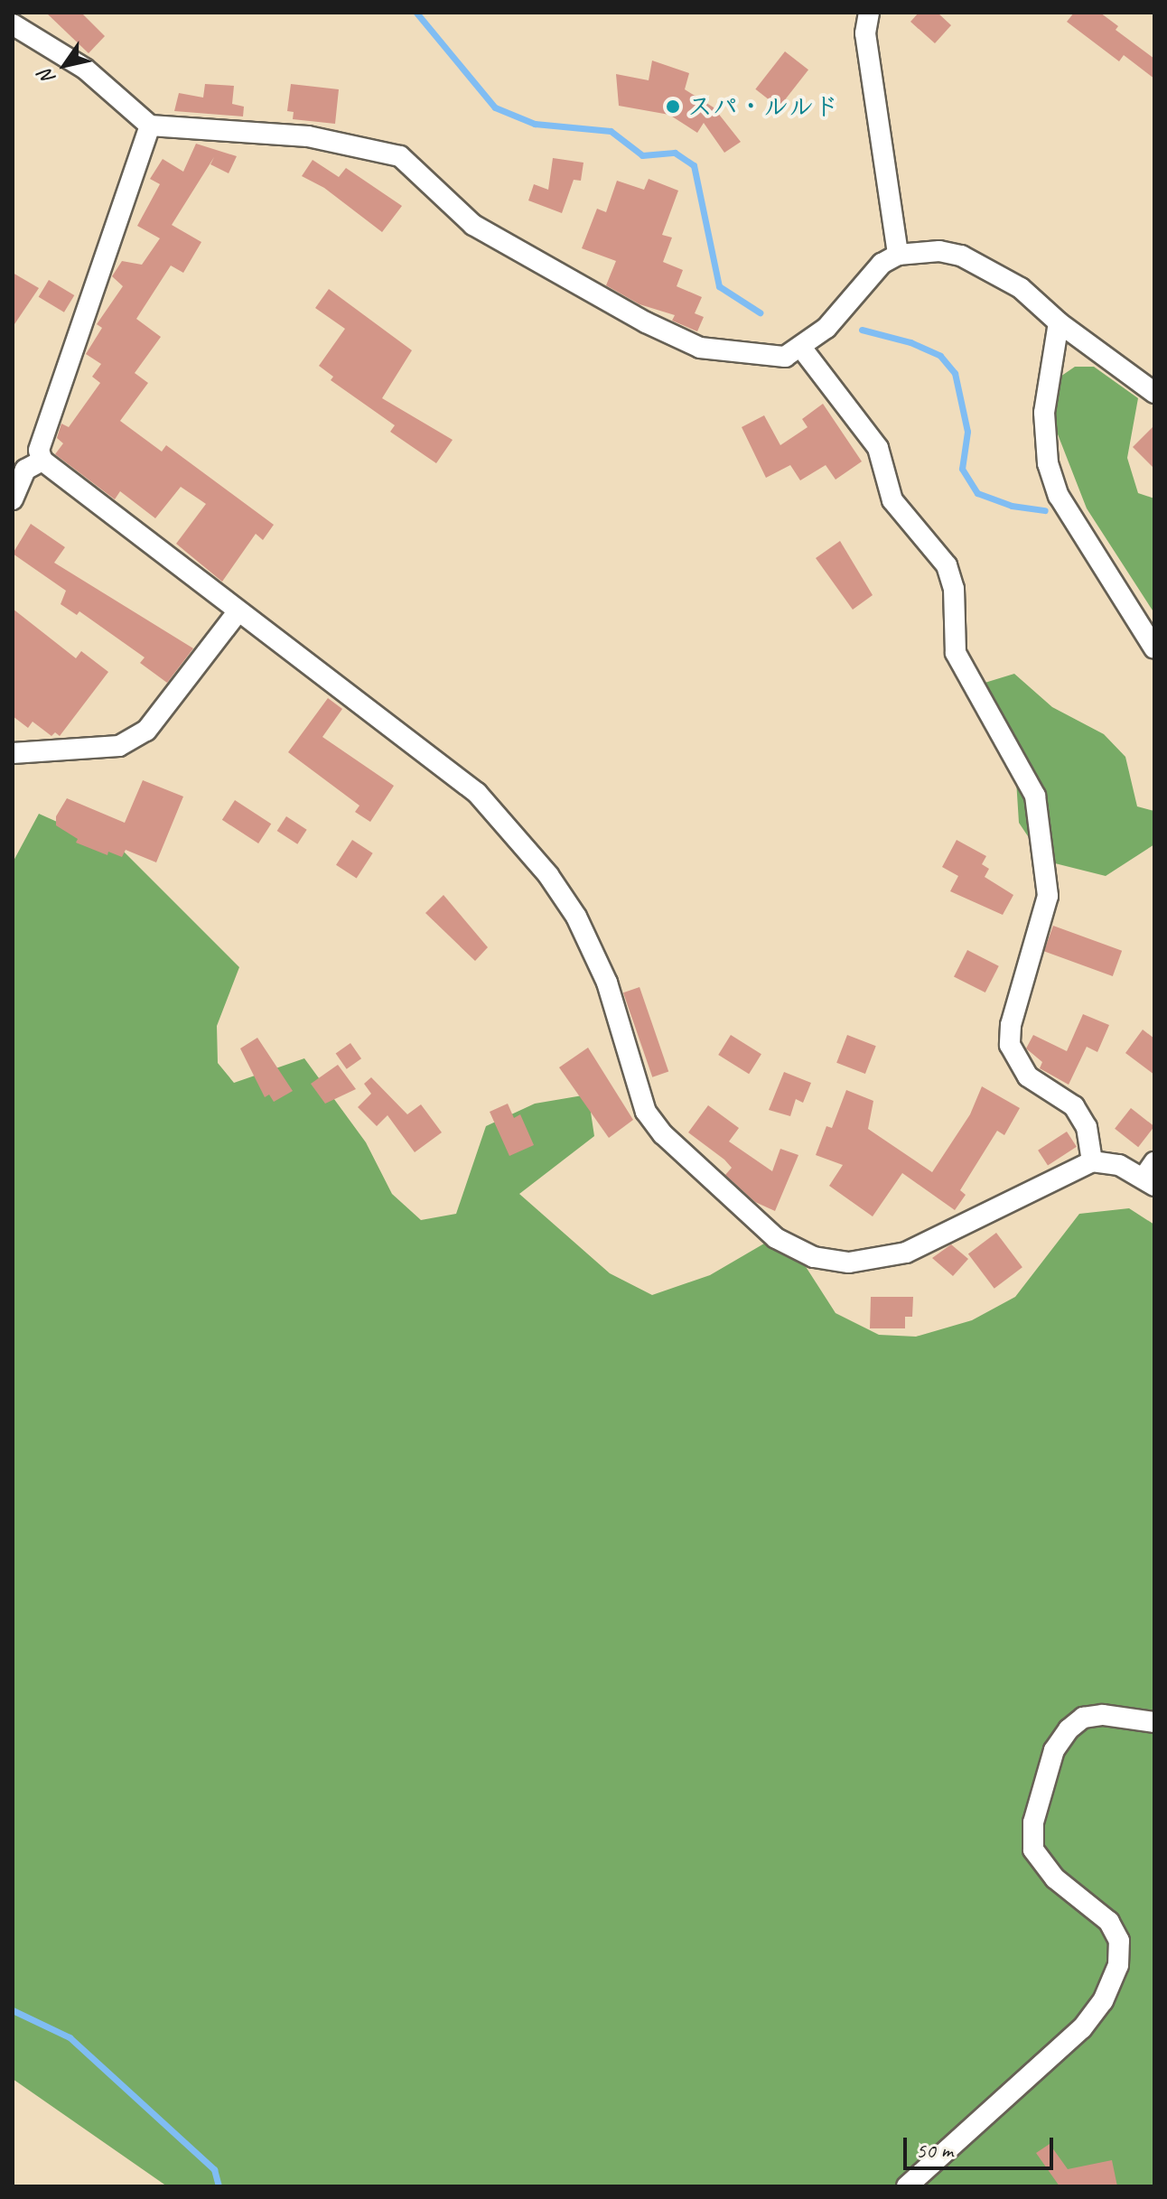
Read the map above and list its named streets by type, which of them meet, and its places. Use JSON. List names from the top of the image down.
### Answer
{
  "places": ["スパ・ルルド"],
  "scale_bar": "50 m",
  "north": "bottom left"
}
